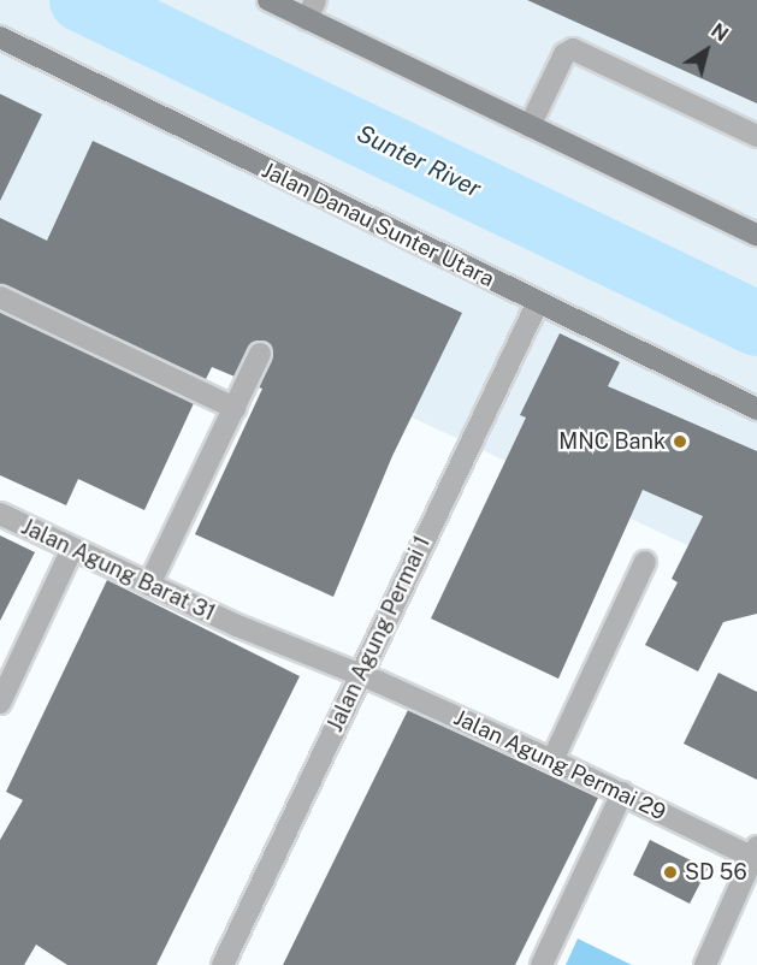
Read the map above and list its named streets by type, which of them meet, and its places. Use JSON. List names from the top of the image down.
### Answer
{
  "streets": {
    "main road": ["Jalan Danau Sunter Utara"],
    "street": ["Jalan Agung Barat 31", "Jalan Agung Permai 1", "Jalan Agung Permai 29"]
  },
  "crossings": [
    ["Jalan Danau Sunter Utara", "Jalan Agung Permai 1"],
    ["Jalan Agung Barat 31", "Jalan Agung Permai 1"],
    ["Jalan Agung Barat 31", "Jalan Agung Permai 29"],
    ["Jalan Agung Permai 1", "Jalan Agung Permai 29"]
  ],
  "water": ["Sunter River"],
  "places": ["MNC Bank", "SD 56"],
  "north": "top right"
}
